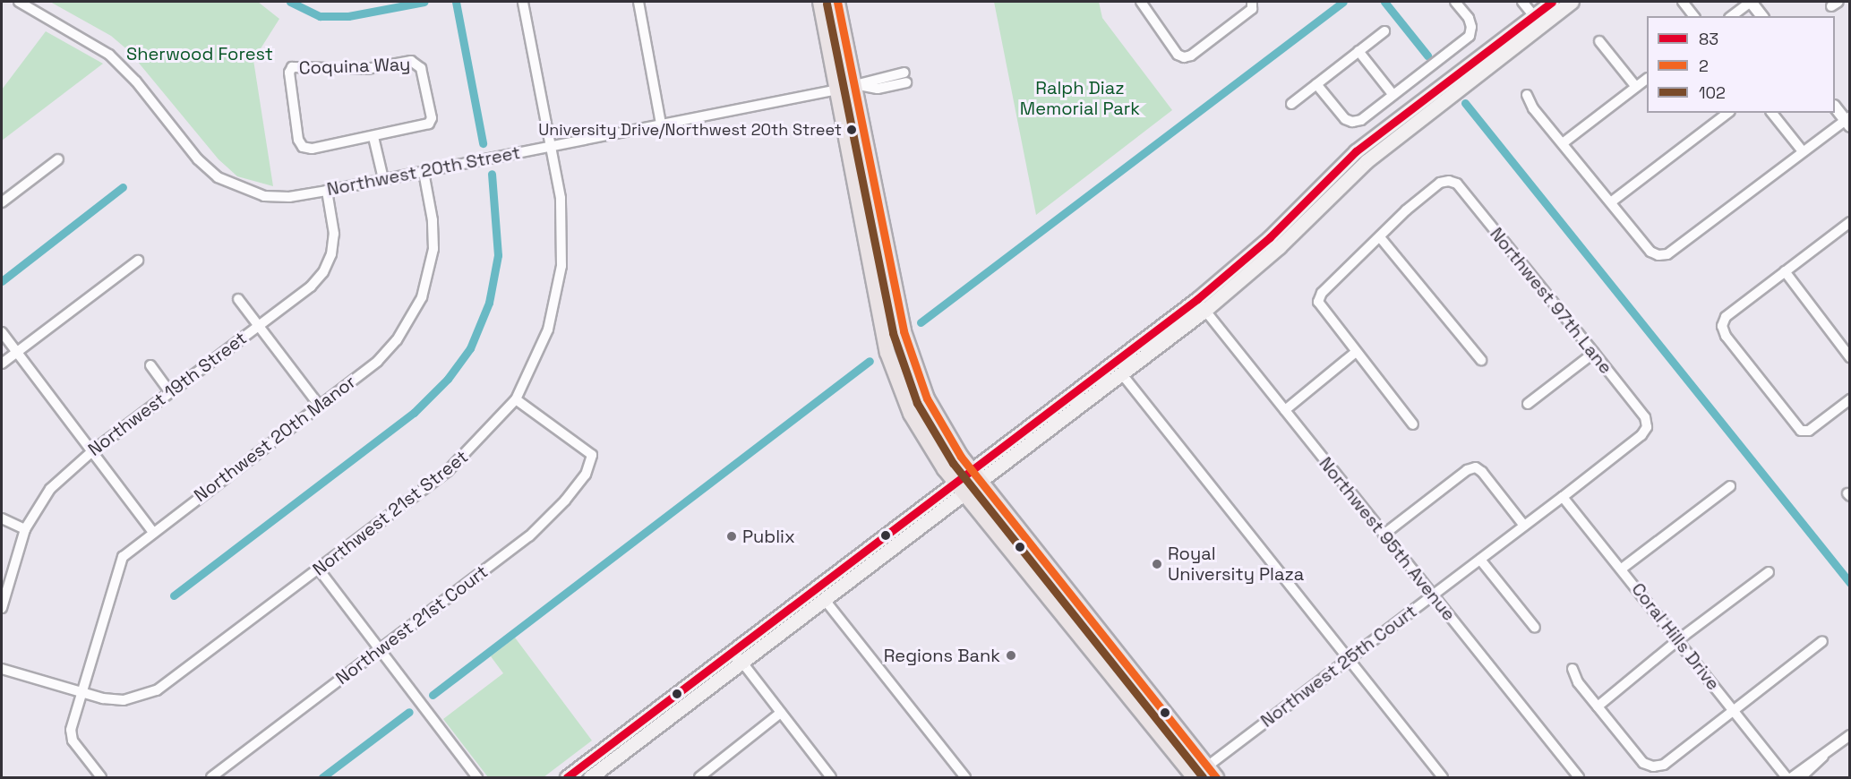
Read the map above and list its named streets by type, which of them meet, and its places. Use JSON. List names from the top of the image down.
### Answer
{
  "streets": {
    "street": [
      "Coquina Way",
      "Northwest 20th Street",
      "Northwest 97th Lane",
      "Northwest 19th Street",
      "Northwest 20th Manor",
      "Northwest 21st Street",
      "Northwest 95th Avenue",
      "Northwest 21st Court",
      "Coral Hills Drive",
      "Northwest 25th Court"
    ]
  },
  "crossings": [
    ["Northwest 20th Street", "Northwest 19th Street"],
    ["Northwest 20th Street", "Northwest 20th Manor"],
    ["Northwest 20th Street", "Northwest 21st Street"],
    ["Northwest 97th Lane", "Northwest 25th Court"],
    ["Northwest 20th Manor", "Northwest 21st Street"],
    ["Northwest 21st Street", "Northwest 21st Court"],
    ["Northwest 95th Avenue", "Northwest 25th Court"],
    ["Coral Hills Drive", "Northwest 25th Court"]
  ],
  "parks": ["Sherwood Forest", "Ralph Diaz Memorial Park"],
  "places": [
    "University Drive/Northwest 20th Street",
    "Publix",
    "Royal University Plaza",
    "Regions Bank"
  ],
  "lines": ["transit line 83", "transit line 2", "transit line 102"],
  "legend": ["83", "2", "102"]
}
